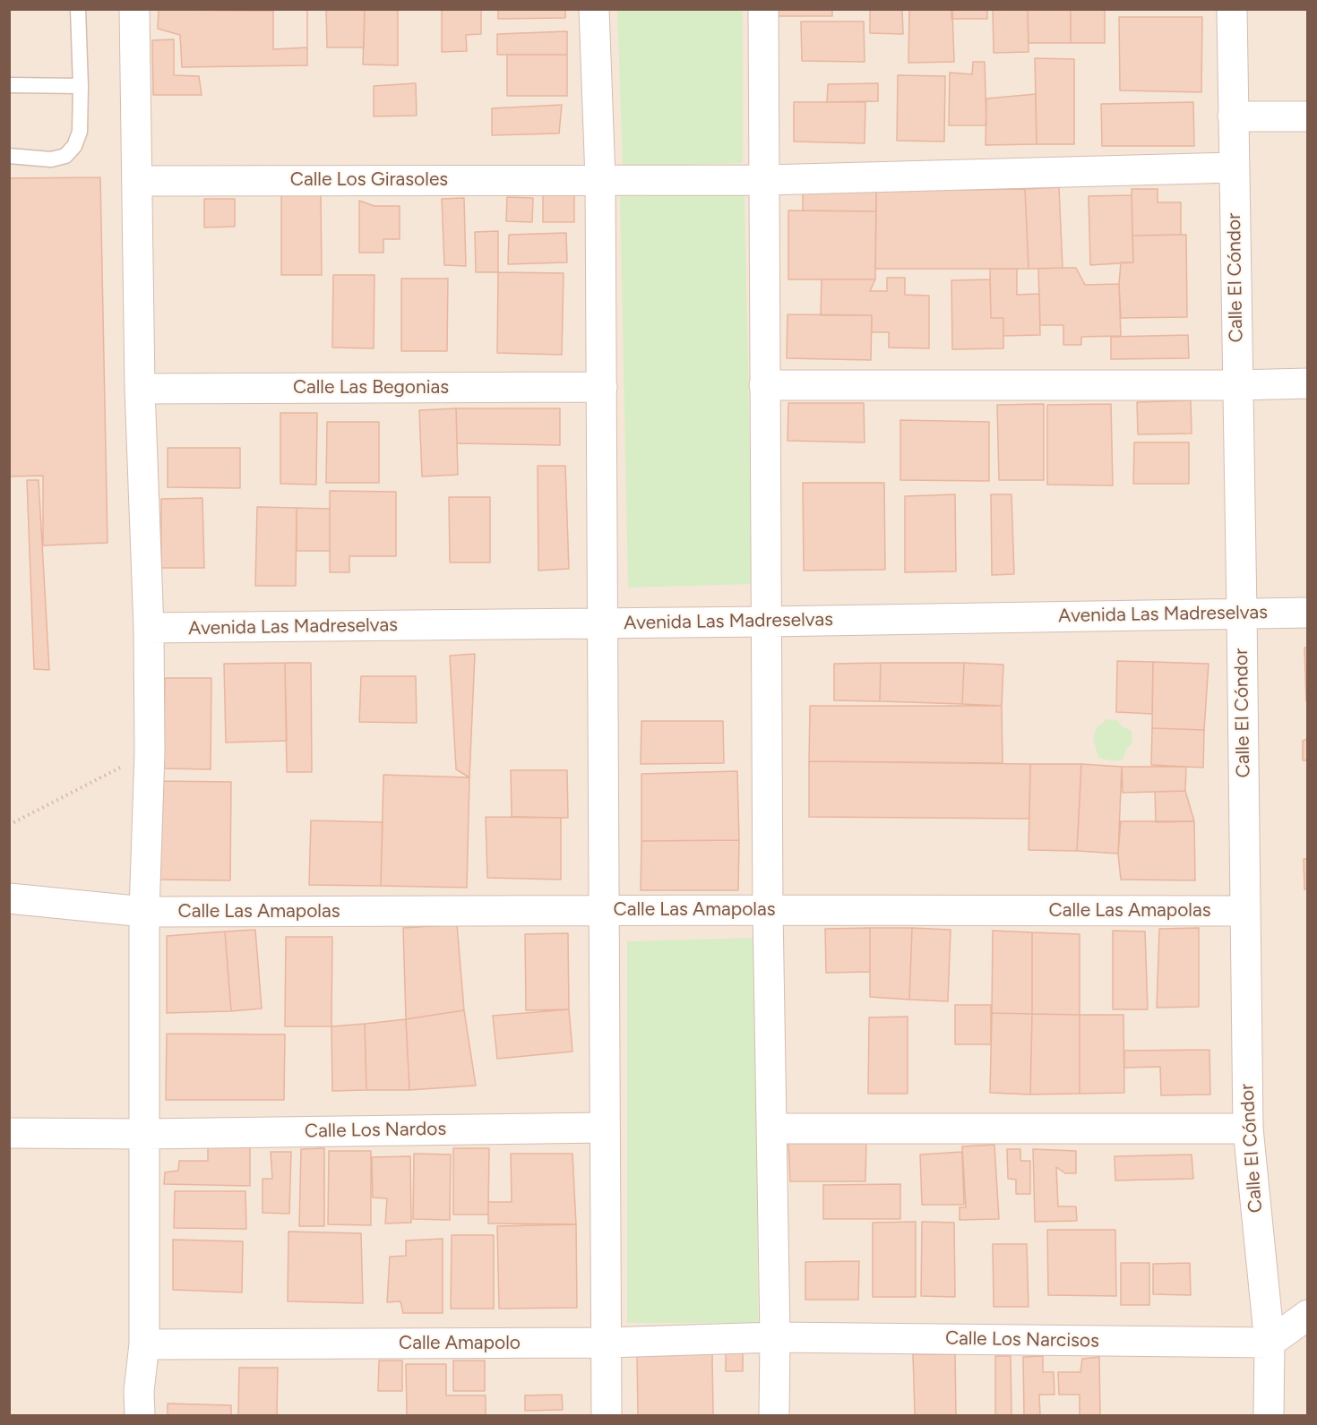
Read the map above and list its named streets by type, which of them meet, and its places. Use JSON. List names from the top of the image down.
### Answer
{
  "streets": {
    "street": [
      "Calle Los Girasoles",
      "Calle El Cóndor",
      "Calle Las Begonias",
      "Avenida Las Madreselvas",
      "Calle Las Amapolas",
      "Calle Los Nardos",
      "Calle Los Narcisos",
      "Calle Amapolo"
    ]
  },
  "crossings": [
    ["Calle Los Girasoles", "Calle El Cóndor"],
    ["Calle El Cóndor", "Avenida Las Madreselvas"],
    ["Calle El Cóndor", "Calle Las Amapolas"],
    ["Calle El Cóndor", "Calle Los Narcisos"],
    ["Calle Los Narcisos", "Calle Amapolo"]
  ]
}
